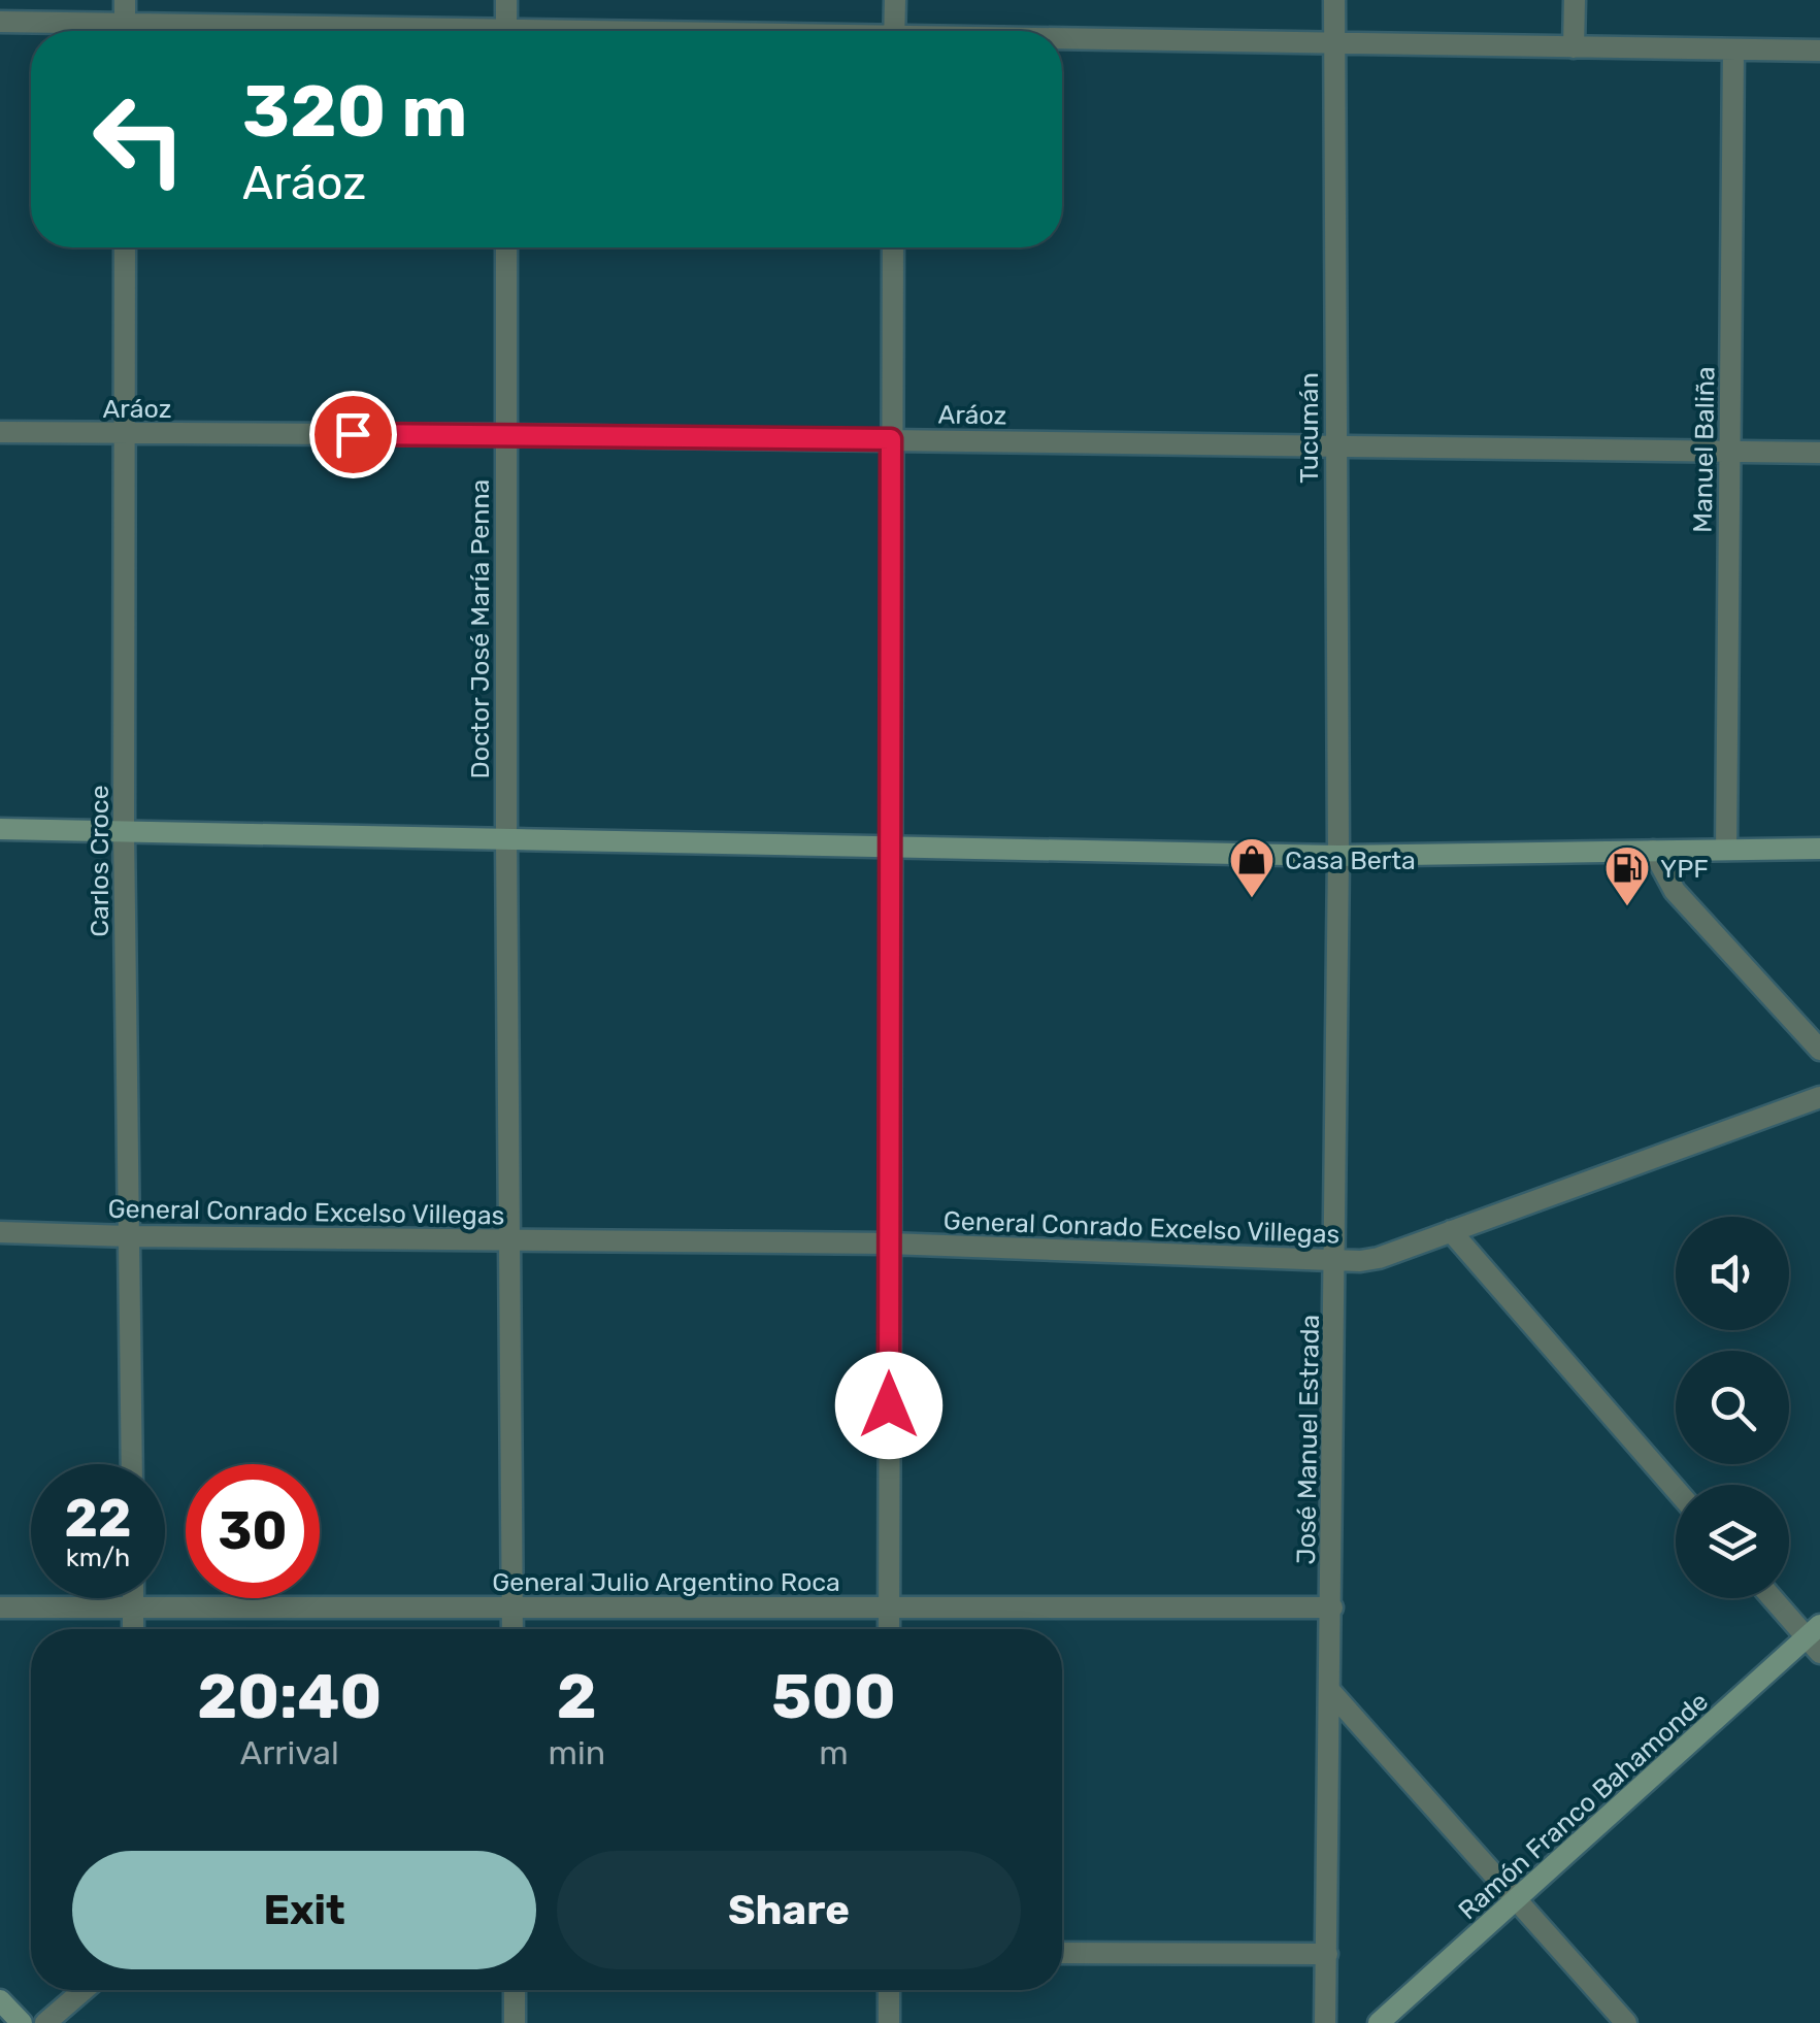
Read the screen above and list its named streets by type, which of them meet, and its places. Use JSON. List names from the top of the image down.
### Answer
{
  "streets": {
    "main road": ["Ramón Franco Bahamonde"],
    "street": [
      "Aráoz",
      "Tucumán",
      "Manuel Baliña",
      "Doctor José María Penna",
      "Carlos Croce",
      "General Conrado Excelso Villegas",
      "José Manuel Estrada",
      "General Julio Argentino Roca"
    ]
  },
  "crossings": [
    ["Aráoz", "Tucumán"],
    ["Aráoz", "Manuel Baliña"],
    ["Aráoz", "Doctor José María Penna"],
    ["Aráoz", "Carlos Croce"],
    ["Tucumán", "José Manuel Estrada"],
    ["Doctor José María Penna", "General Conrado Excelso Villegas"],
    ["Doctor José María Penna", "General Julio Argentino Roca"],
    ["Carlos Croce", "General Conrado Excelso Villegas"],
    ["General Conrado Excelso Villegas", "José Manuel Estrada"],
    ["José Manuel Estrada", "General Julio Argentino Roca"]
  ],
  "places": {
    "shop": ["Casa Berta"],
    "fuel station": ["YPF"]
  },
  "page": {
    "turn": ["320 m", "Aráoz"],
    "speed": "22 km/h",
    "limit": "30",
    "eta": [
      "20:40",
      "Arrival",
      "2",
      "min",
      "500",
      "m"
    ],
    "buttons": ["Exit", "Share"]
  }
}
